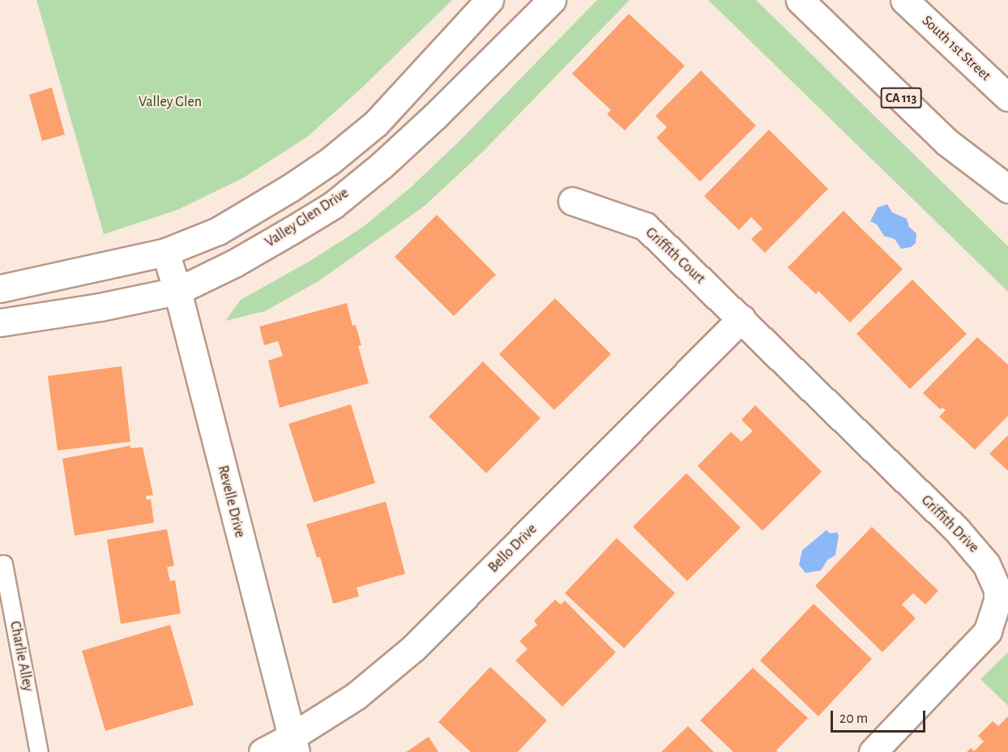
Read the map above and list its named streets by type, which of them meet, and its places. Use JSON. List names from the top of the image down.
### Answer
{
  "streets": {
    "street": [
      "South 1st Street",
      "CA 113",
      "Valley Glen Drive",
      "Griffith Court",
      "Revelle Drive",
      "Griffith Drive",
      "Bello Drive"
    ],
    "lane": ["Charlie Alley"]
  },
  "crossings": [
    ["Valley Glen Drive", "Revelle Drive"],
    ["Griffith Court", "Griffith Drive"],
    ["Griffith Court", "Bello Drive"],
    ["Revelle Drive", "Bello Drive"],
    ["Griffith Drive", "Bello Drive"]
  ],
  "parks": ["Valley Glen"],
  "scale_bar": "20 m"
}
